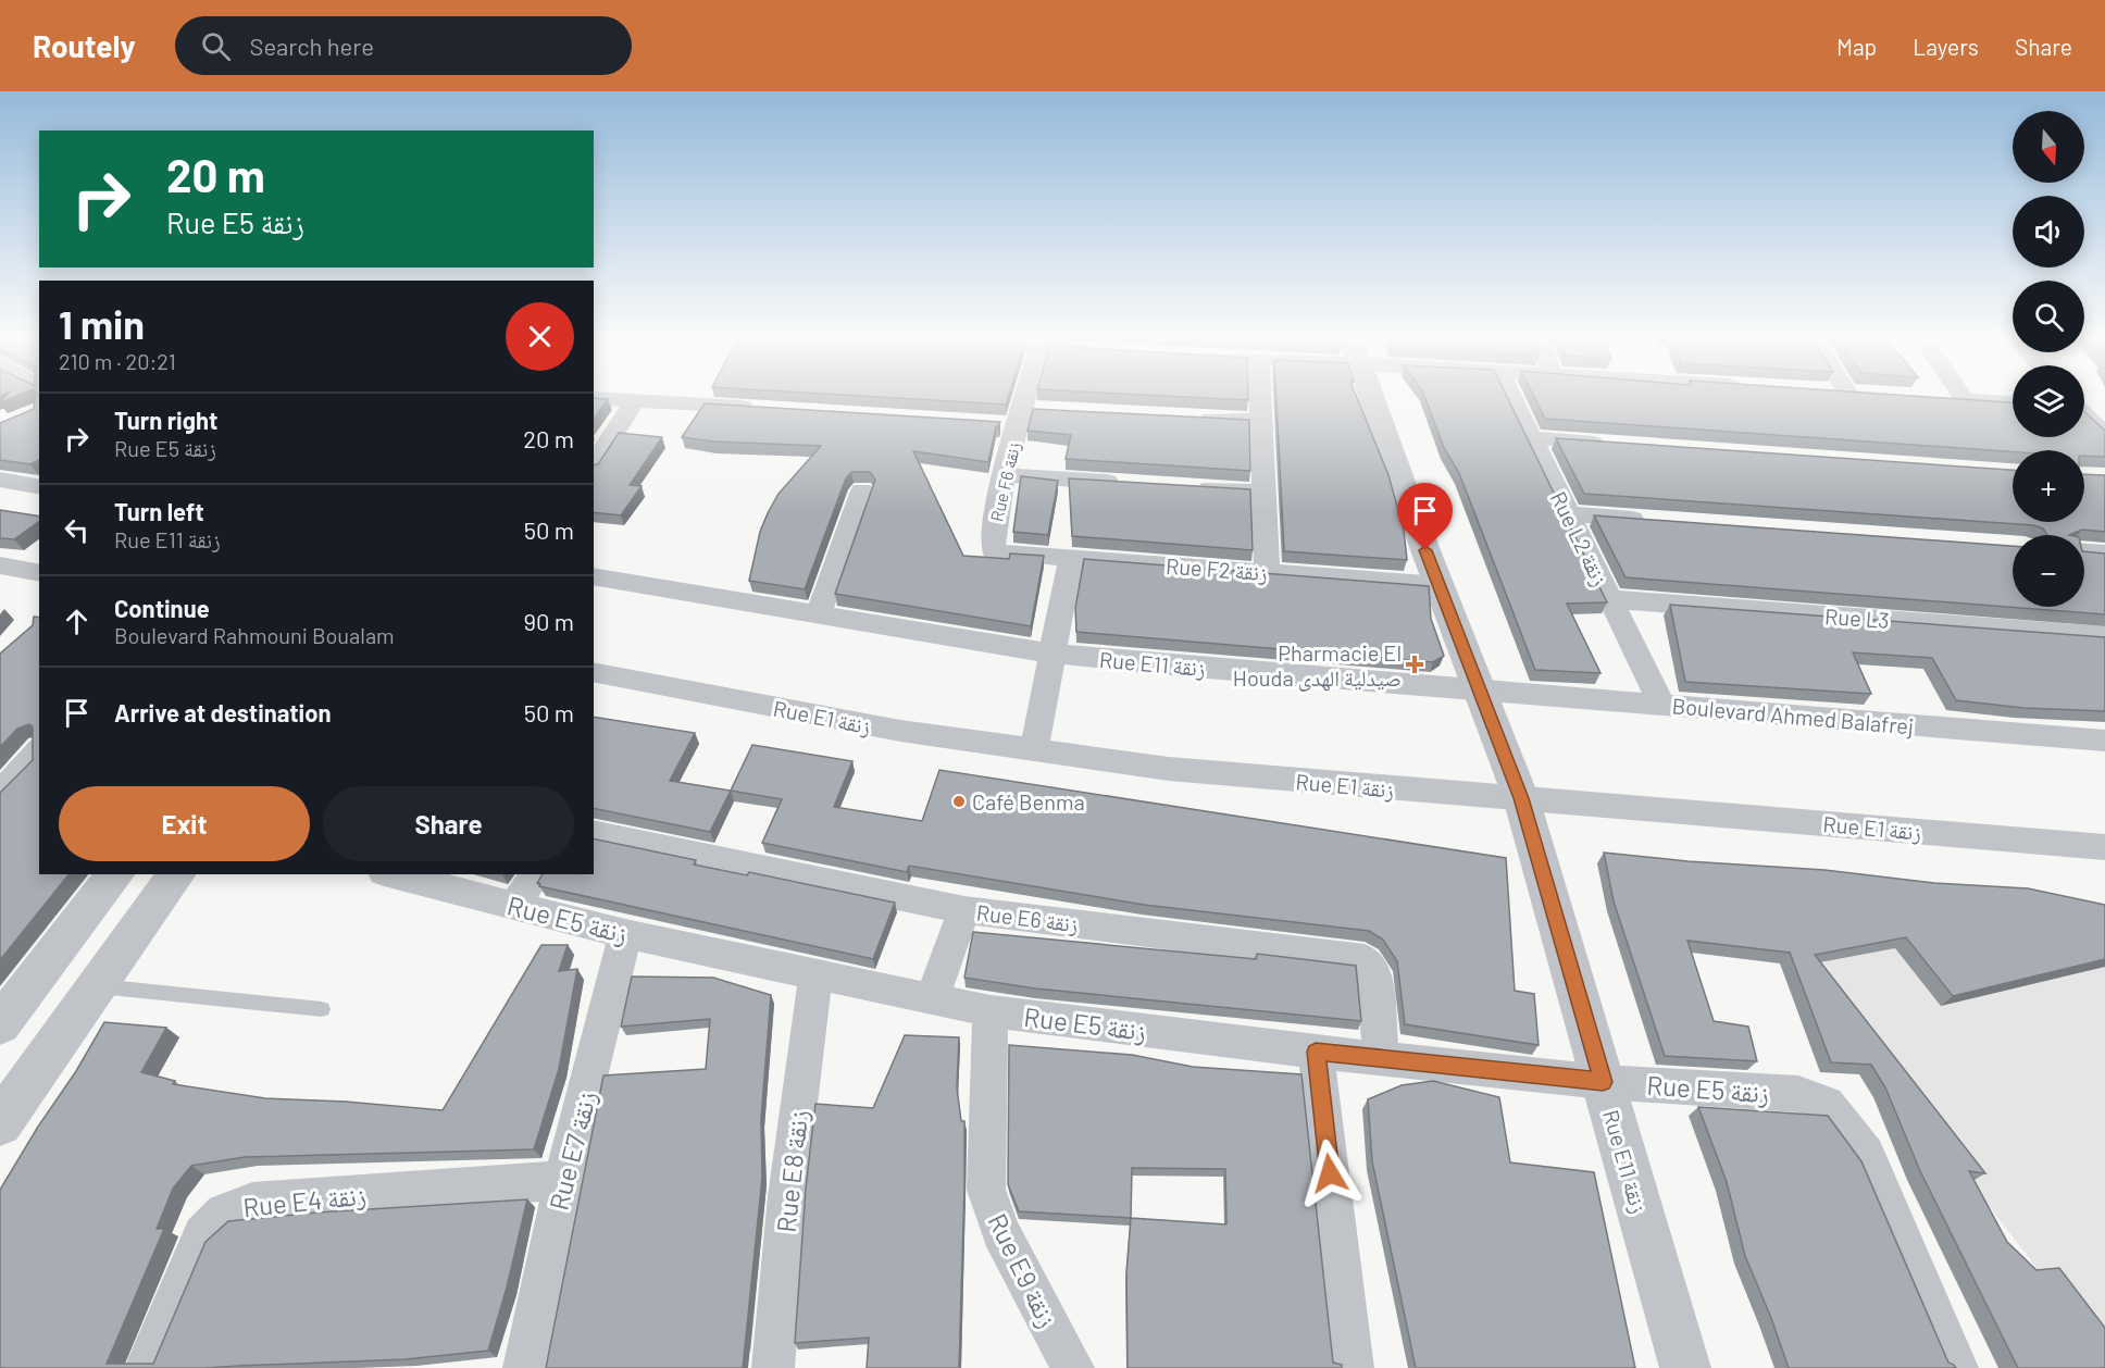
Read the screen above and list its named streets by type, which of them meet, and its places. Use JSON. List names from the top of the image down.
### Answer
{
  "streets": {
    "street": [
      "Rue F6 زنقة",
      "Rue L2 زنقة",
      "Rue F2 زنقة",
      "Rue L3",
      "Rue E11 زنقة",
      "Boulevard Ahmed Balafrej",
      "Rue E1 زنقة",
      "Rue E6 زنقة",
      "Rue E5 زنقة",
      "Rue E7 زنقة",
      "Rue E8 زنقة",
      "Rue E4 زنقة",
      "Rue E9 زنقة"
    ]
  },
  "crossings": [
    ["Rue F6 زنقة", "Rue F2 زنقة"],
    ["Rue L2 زنقة", "Rue L3"],
    ["Rue L2 زنقة", "Boulevard Ahmed Balafrej"],
    ["Rue E11 زنقة", "Boulevard Ahmed Balafrej"],
    ["Rue E11 زنقة", "Rue E1 زنقة"],
    ["Rue E11 زنقة", "Rue E5 زنقة"],
    ["Rue E6 زنقة", "Rue E5 زنقة"],
    ["Rue E5 زنقة", "Rue E7 زنقة"],
    ["Rue E5 زنقة", "Rue E8 زنقة"],
    ["Rue E5 زنقة", "Rue E9 زنقة"],
    ["Rue E7 زنقة", "Rue E4 زنقة"]
  ],
  "places": {
    "health": ["Pharmacie El Houda صيدلية الهدى"],
    "other": ["Café Benma"]
  },
  "north": "bottom",
  "page": {
    "header": "Routely",
    "search": "Search here",
    "nav": ["Map", "Layers", "Share"],
    "map_buttons": ["+", "−"],
    "turn": ["20 m", "Rue E5 زنقة"],
    "heading": ["1 min", "210 m · 20:21"],
    "list": [
      {
        "name": "Turn right",
        "note": "Rue E5 زنقة",
        "value": "20 m"
      },
      {
        "name": "Turn left",
        "note": "Rue E11 زنقة",
        "value": "50 m"
      },
      {
        "name": "Continue",
        "note": "Boulevard Rahmouni Boualam",
        "value": "90 m"
      },
      {
        "name": "Arrive at destination",
        "value": "50 m"
      }
    ],
    "buttons": ["Exit", "Share"]
  }
}
